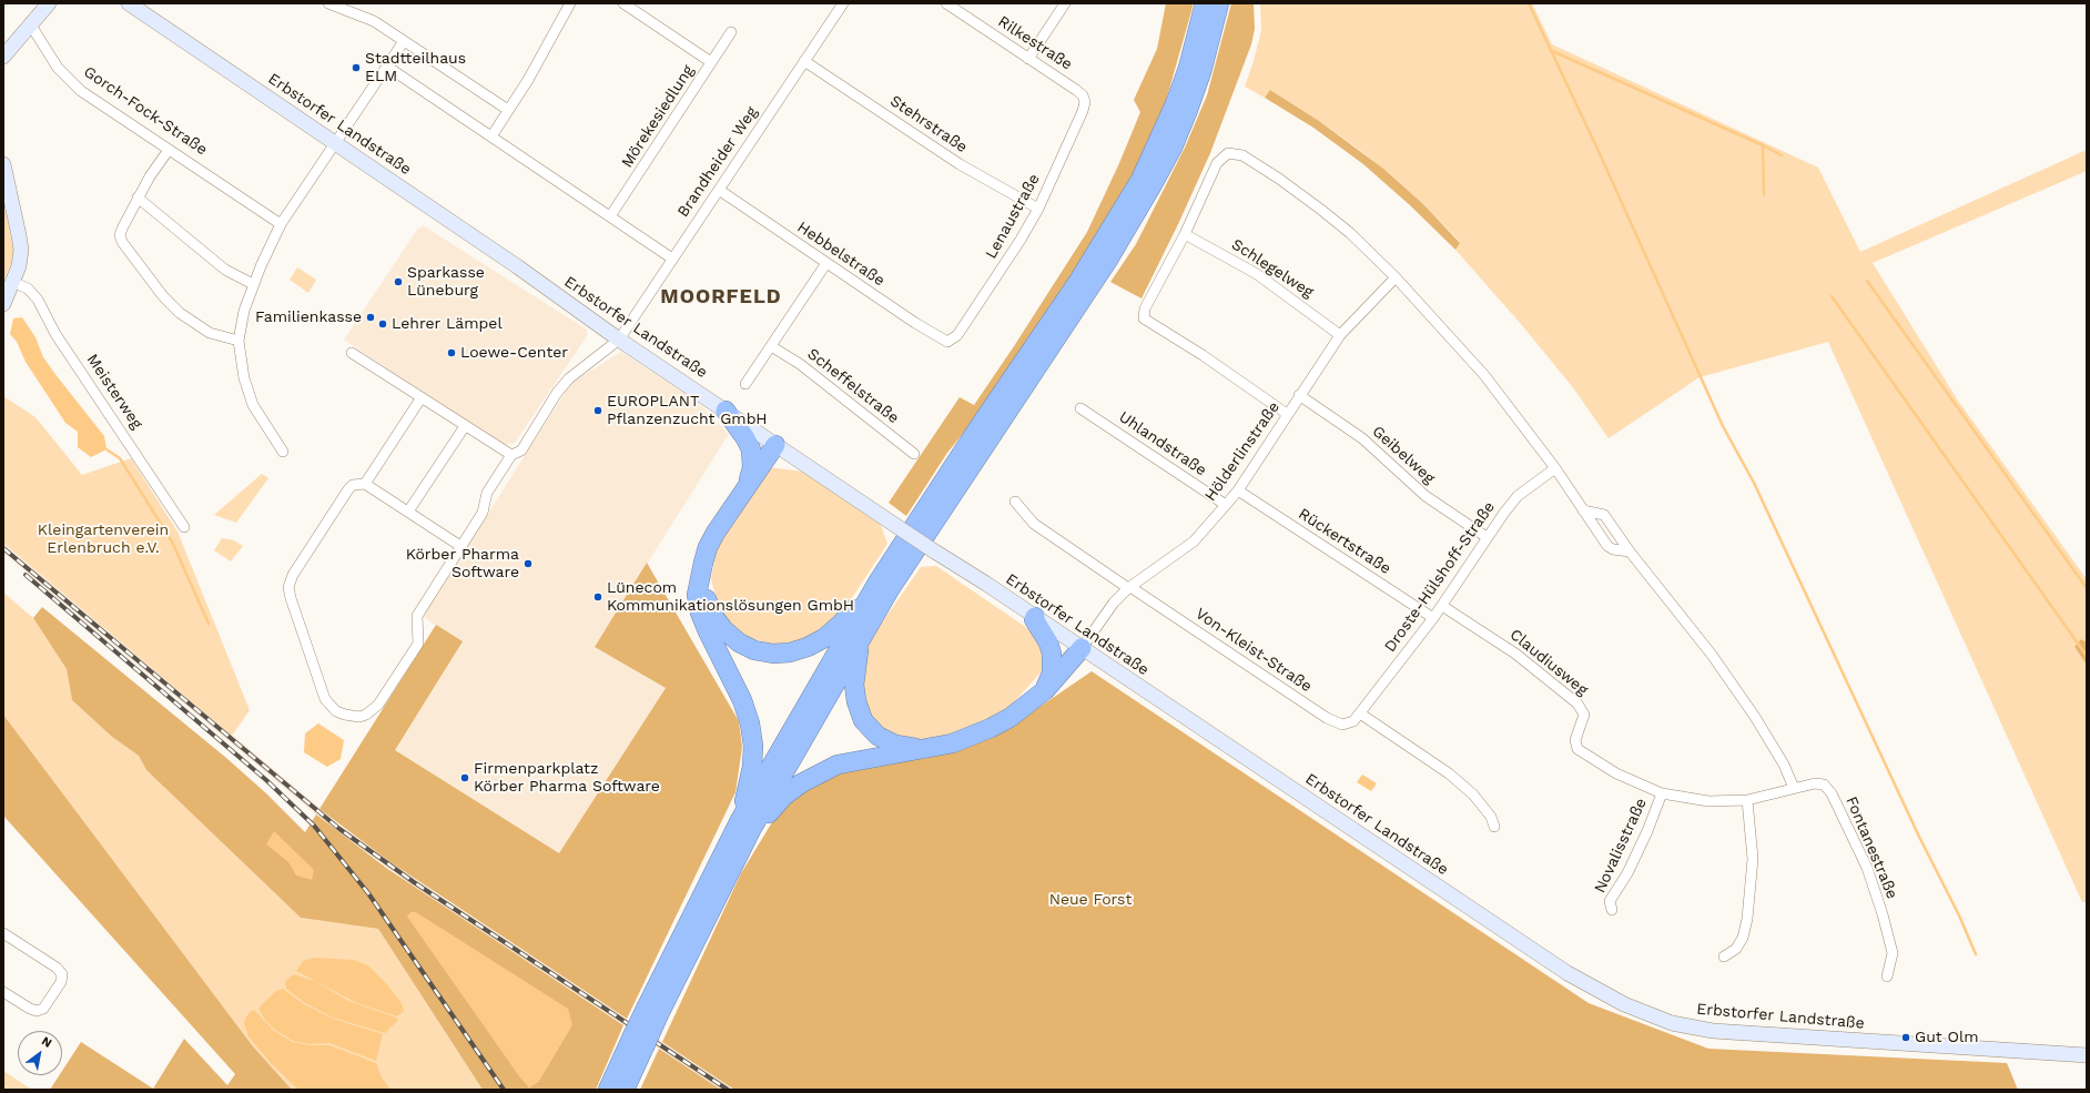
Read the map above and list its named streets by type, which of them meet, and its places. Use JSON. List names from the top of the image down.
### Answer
{
  "streets": {
    "street": [
      "Rilkestraße",
      "Gorch-Fock-Straße",
      "Mörekesiedlung",
      "Erbstorfer Landstraße",
      "Stehrstraße",
      "Brandheider Weg",
      "Lenaustraße",
      "Hebbelstraße",
      "Schlegelweg",
      "Scheffelstraße",
      "Meisterweg",
      "Uhlandstraße",
      "Hölderlinstraße",
      "Geibelweg",
      "Rückertstraße",
      "Droste-Hülshoff-Straße",
      "Von-Kleist-Straße",
      "Claudiusweg",
      "Novalisstraße",
      "Fontanestraße"
    ]
  },
  "crossings": [
    ["Rilkestraße", "Lenaustraße"],
    ["Erbstorfer Landstraße", "Brandheider Weg"],
    ["Erbstorfer Landstraße", "Hölderlinstraße"],
    ["Stehrstraße", "Brandheider Weg"],
    ["Stehrstraße", "Lenaustraße"],
    ["Brandheider Weg", "Hebbelstraße"],
    ["Lenaustraße", "Hebbelstraße"],
    ["Schlegelweg", "Hölderlinstraße"],
    ["Uhlandstraße", "Hölderlinstraße"],
    ["Hölderlinstraße", "Geibelweg"],
    ["Hölderlinstraße", "Rückertstraße"],
    ["Hölderlinstraße", "Von-Kleist-Straße"],
    ["Geibelweg", "Droste-Hülshoff-Straße"],
    ["Rückertstraße", "Droste-Hülshoff-Straße"],
    ["Droste-Hülshoff-Straße", "Von-Kleist-Straße"],
    ["Droste-Hülshoff-Straße", "Claudiusweg"],
    ["Claudiusweg", "Novalisstraße"],
    ["Claudiusweg", "Fontanestraße"]
  ],
  "districts": ["MOORFELD"],
  "parks": ["Kleingartenverein Erlenbruch e.V.", "Neue Forst"],
  "places": [
    "Stadtteilhaus ELM",
    "Sparkasse Lüneburg",
    "Familienkasse",
    "Lehrer Lämpel",
    "Loewe-Center",
    "EUROPLANT Pflanzenzucht GmbH",
    "Körber Pharma Software",
    "Lünecom Kommunikationslösungen GmbH",
    "Firmenparkplatz Körber Pharma Software",
    "Gut Olm"
  ],
  "north": "top right"
}
